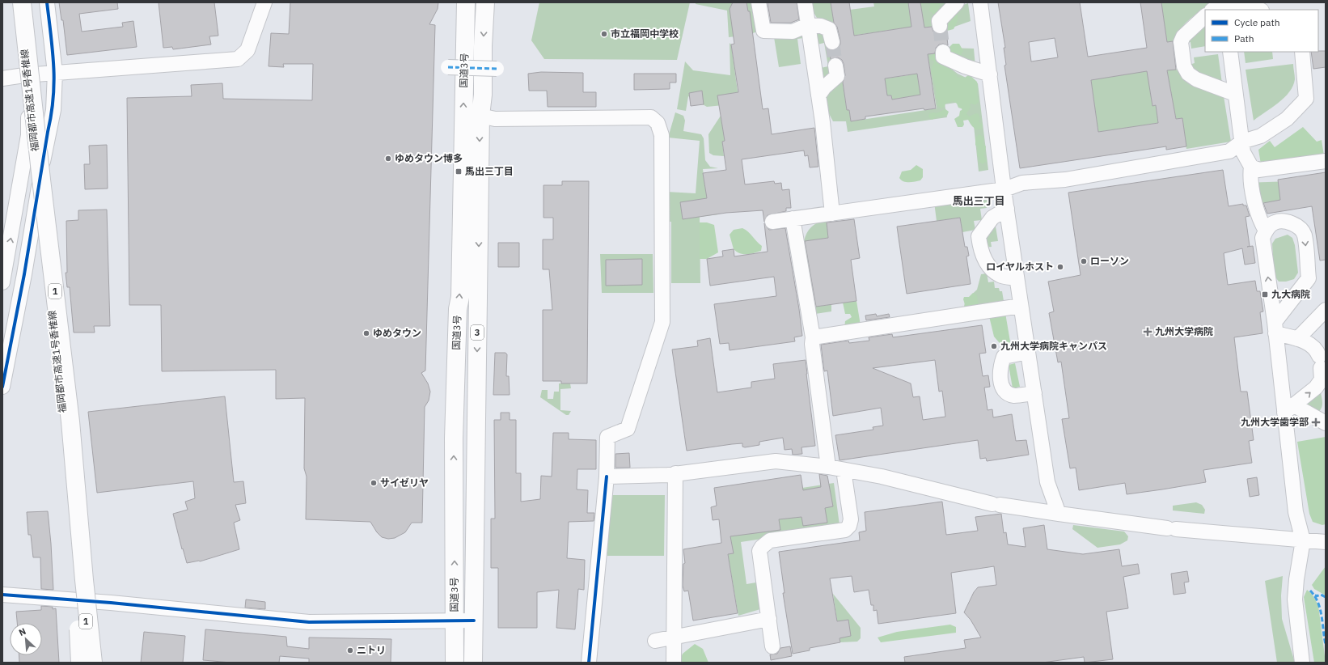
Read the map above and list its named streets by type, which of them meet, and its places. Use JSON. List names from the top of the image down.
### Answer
{
  "streets": {
    "highway": [
      "国道3号",
      "福岡都市高速1号香椎線",
      "1",
      "3"
    ]
  },
  "crossings": [
    ["福岡都市高速1号香椎線", "1"]
  ],
  "districts": ["馬出三丁目"],
  "places": {
    "other": [
      "市立福岡中学校",
      "ゆめタウン博多",
      "ローソン",
      "ロイヤルホスト",
      "ゆめタウン",
      "九州大学病院キャンパス",
      "サイゼリヤ",
      "ニトリ"
    ],
    "transit": ["馬出三丁目", "九大病院"],
    "health": ["九州大学病院", "九州大学歯学部"]
  },
  "legend": ["Cycle path", "Path"],
  "north": "top left"
}
